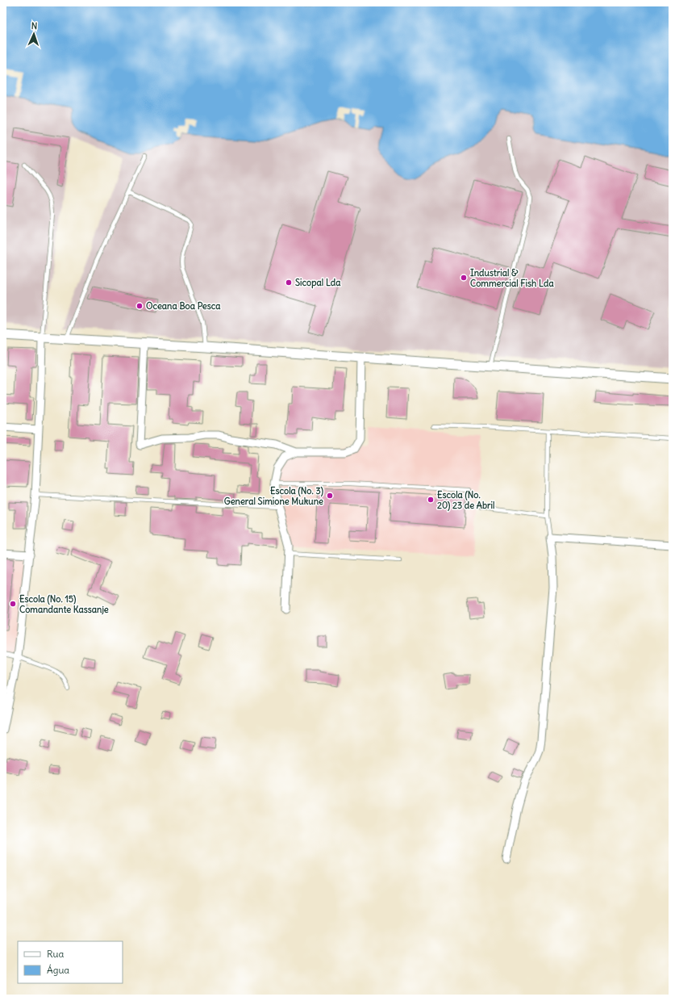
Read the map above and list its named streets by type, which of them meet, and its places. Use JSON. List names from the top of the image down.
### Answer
{
  "places": [
    "Industrial & Commercial Fish Lda",
    "Sicopal Lda",
    "Oceana Boa Pesca",
    "Escola (No. 3) General Simione Mukune",
    "Escola (No. 20) 23 de Abril",
    "Escola (No. 15) Comandante Kassanje"
  ],
  "legend": ["Rua", "Água"],
  "north": "top"
}
